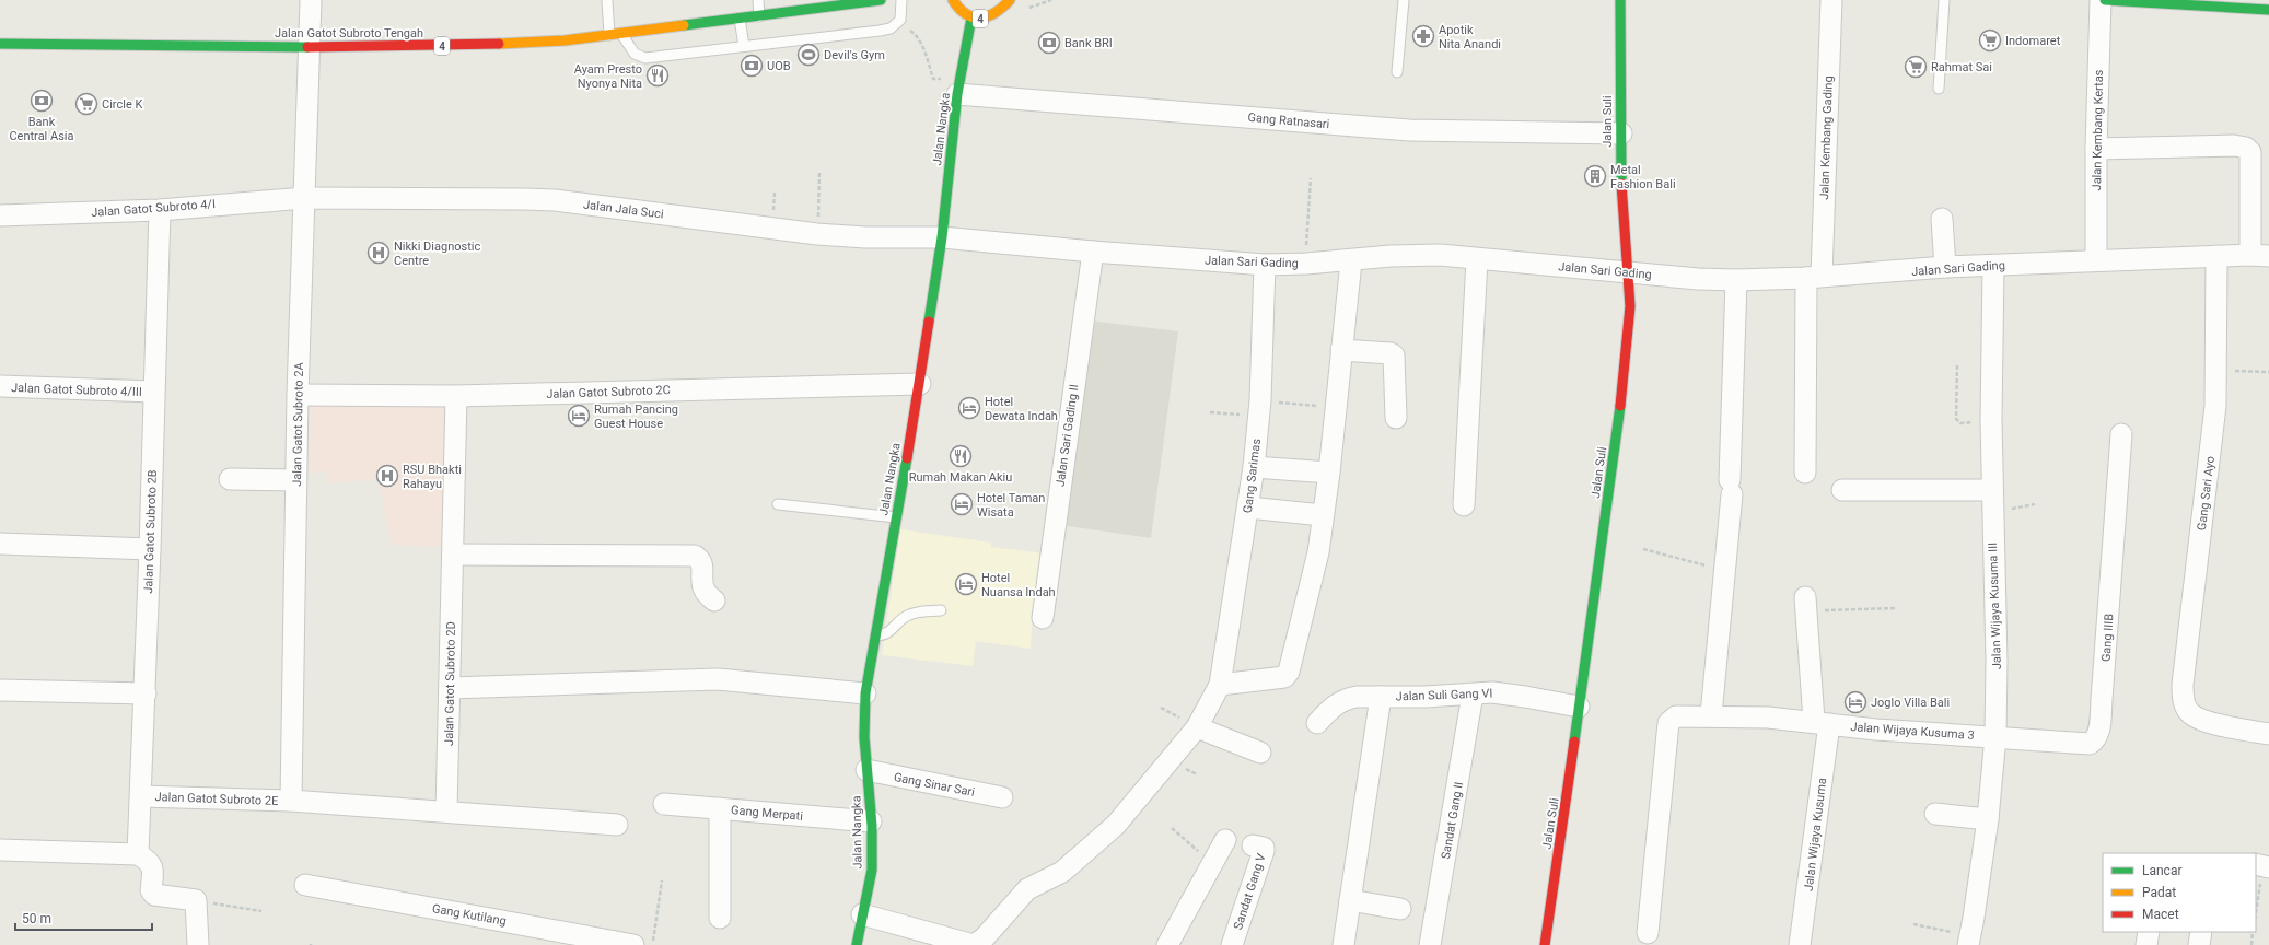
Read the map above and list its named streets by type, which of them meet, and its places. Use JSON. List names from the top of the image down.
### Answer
{
  "streets": {
    "main road": [
      "4",
      "Jalan Gatot Subroto Tengah",
      "Jalan Suli",
      "Jalan Nangka"
    ],
    "street": [
      "Gang Ratnasari",
      "Jalan Kembang Kertas",
      "Jalan Kembang Gading",
      "Jalan Gatot Subroto 4/I",
      "Jalan Jala Suci",
      "Jalan Sari Gading",
      "Jalan Gatot Subroto 4/III",
      "Jalan Gatot Subroto 2C",
      "Jalan Gatot Subroto 2A",
      "Jalan Sari Gading II",
      "Gang Sarimas",
      "Gang Sari Ayo",
      "Jalan Gatot Subroto 2B",
      "Jalan Wijaya Kusuma III",
      "Gang IIIB",
      "Jalan Gatot Subroto 2D",
      "Jalan Suli Gang VI",
      "Jalan Wijaya Kusuma 3",
      "Gang Sinar Sari",
      "Jalan Gatot Subroto 2E",
      "Gang Merpati",
      "Sandat Gang II",
      "Jalan Wijaya Kusuma",
      "Sandat Gang V",
      "Gang Kutilang"
    ]
  },
  "crossings": [
    ["4", "Jalan Nangka"],
    ["Jalan Gatot Subroto Tengah", "Jalan Gatot Subroto 2A"],
    ["Gang Ratnasari", "Jalan Suli"],
    ["Gang Ratnasari", "Jalan Nangka"],
    ["Jalan Suli", "Jalan Sari Gading"],
    ["Jalan Suli", "Jalan Suli Gang VI"],
    ["Jalan Nangka", "Jalan Jala Suci"],
    ["Jalan Nangka", "Jalan Sari Gading"],
    ["Jalan Nangka", "Jalan Gatot Subroto 2C"],
    ["Jalan Nangka", "Gang Sarimas"],
    ["Jalan Nangka", "Gang Sinar Sari"],
    ["Jalan Nangka", "Gang Merpati"],
    ["Jalan Kembang Kertas", "Jalan Sari Gading"],
    ["Jalan Kembang Gading", "Jalan Sari Gading"],
    ["Jalan Gatot Subroto 4/I", "Jalan Jala Suci"],
    ["Jalan Gatot Subroto 4/I", "Jalan Gatot Subroto 2A"],
    ["Jalan Gatot Subroto 4/I", "Jalan Gatot Subroto 2B"],
    ["Jalan Jala Suci", "Jalan Sari Gading"],
    ["Jalan Jala Suci", "Jalan Gatot Subroto 2A"],
    ["Jalan Sari Gading", "Jalan Sari Gading II"],
    ["Jalan Sari Gading", "Gang Sarimas"],
    ["Jalan Sari Gading", "Gang Sari Ayo"],
    ["Jalan Sari Gading", "Jalan Wijaya Kusuma III"],
    ["Jalan Gatot Subroto 4/III", "Jalan Gatot Subroto 2B"],
    ["Jalan Gatot Subroto 2C", "Jalan Gatot Subroto 2A"],
    ["Jalan Gatot Subroto 2C", "Jalan Gatot Subroto 2D"],
    ["Jalan Gatot Subroto 2A", "Jalan Gatot Subroto 2E"],
    ["Jalan Gatot Subroto 2B", "Jalan Gatot Subroto 2E"],
    ["Jalan Wijaya Kusuma III", "Gang IIIB"],
    ["Jalan Wijaya Kusuma III", "Jalan Wijaya Kusuma 3"],
    ["Gang IIIB", "Jalan Wijaya Kusuma 3"],
    ["Jalan Suli Gang VI", "Sandat Gang II"],
    ["Jalan Wijaya Kusuma 3", "Jalan Wijaya Kusuma"]
  ],
  "places": {
    "pharmacy": ["Apotik Nita Anandi"],
    "supermarket": ["Indomaret", "Rahmat Sai", "Circle K"],
    "bank": ["Bank BRI", "UOB", "Bank Central Asia"],
    "sports": ["Devil's Gym"],
    "restaurant": ["Ayam Presto Nyonya Nita", "Rumah Makan Akiu"],
    "building": ["Metal Fashion Bali"],
    "hospital": ["Nikki Diagnostic Centre", "RSU Bhakti Rahayu"],
    "hotel": [
      "Hotel Dewata Indah",
      "Rumah Pancing Guest House",
      "Hotel Taman Wisata",
      "Hotel Nuansa Indah",
      "Joglo Villa Bali"
    ]
  },
  "legend": ["Lancar", "Padat", "Macet"],
  "scale_bar": "50 m"
}
